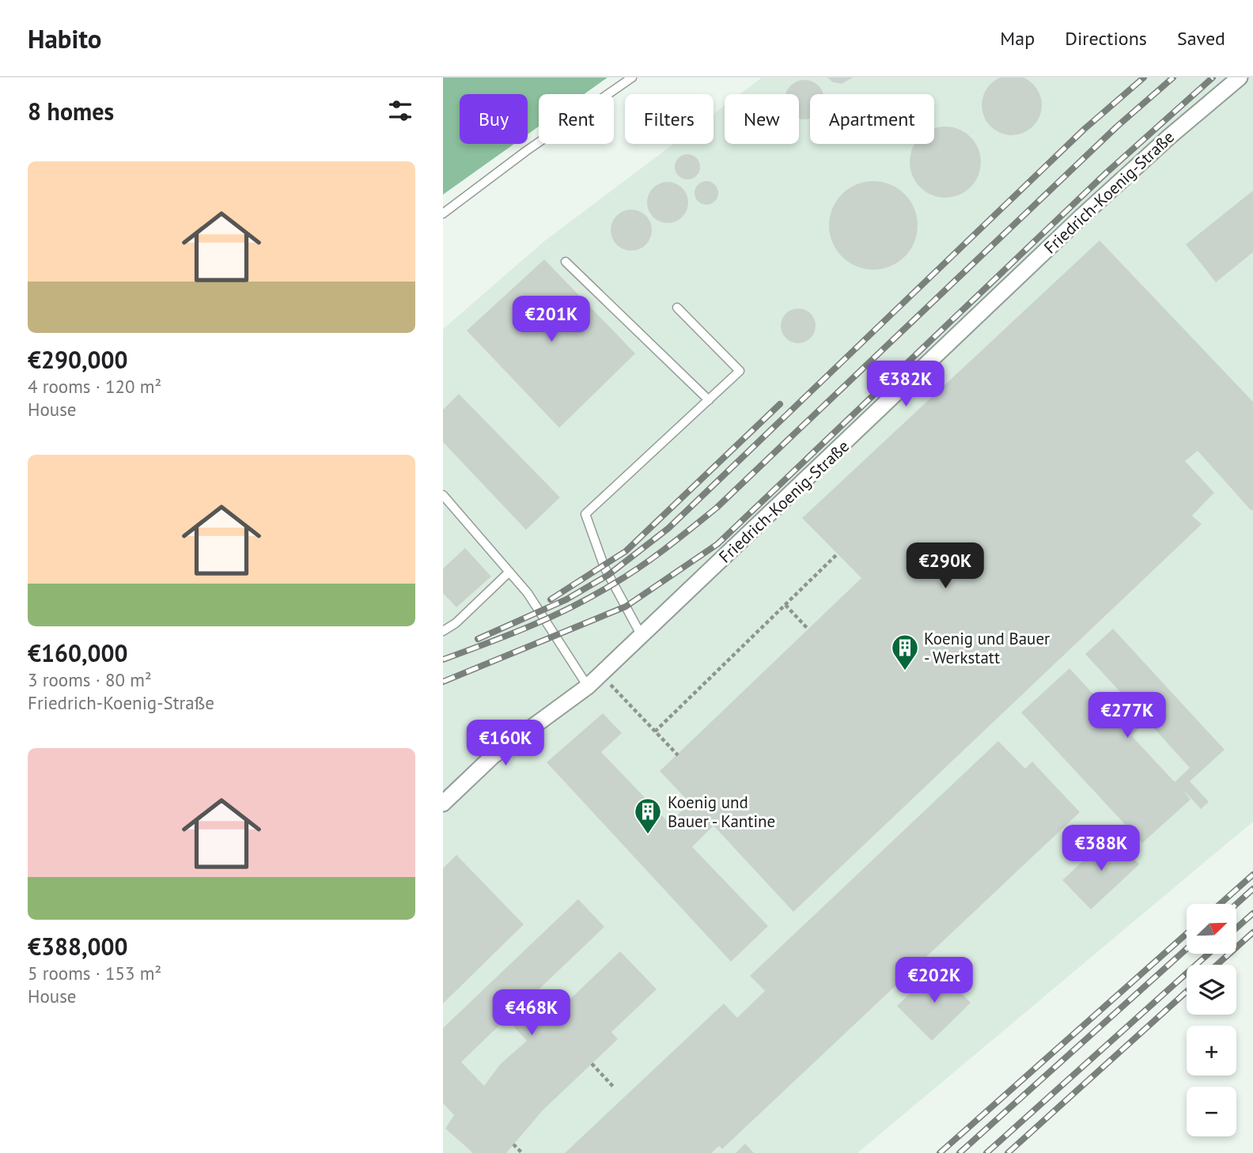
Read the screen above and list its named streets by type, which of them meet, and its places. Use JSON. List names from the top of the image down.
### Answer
{
  "streets": {
    "street": ["Friedrich-Koenig-Straße"]
  },
  "places": {
    "building": ["Koenig und Bauer - Werkstatt", "Koenig und Bauer - Kantine"]
  },
  "north": "top right",
  "page": {
    "header": "Habito",
    "nav": ["Map", "Directions", "Saved"],
    "heading": "8 homes",
    "chip": [
      "Buy",
      "Rent",
      "Filters",
      "New",
      "Apartment"
    ],
    "list": [
      {
        "name": "€290,000",
        "note": "4 rooms · 120 m² · House"
      },
      {
        "name": "€160,000",
        "note": "3 rooms · 80 m² · Friedrich-Koenig-Straße"
      },
      {
        "name": "€388,000",
        "note": "5 rooms · 153 m² · House"
      }
    ],
    "price": [
      "€201K",
      "€382K",
      "€290K",
      "€277K",
      "€160K",
      "€388K",
      "€202K",
      "€468K"
    ],
    "map_buttons": ["+", "−"]
  }
}
